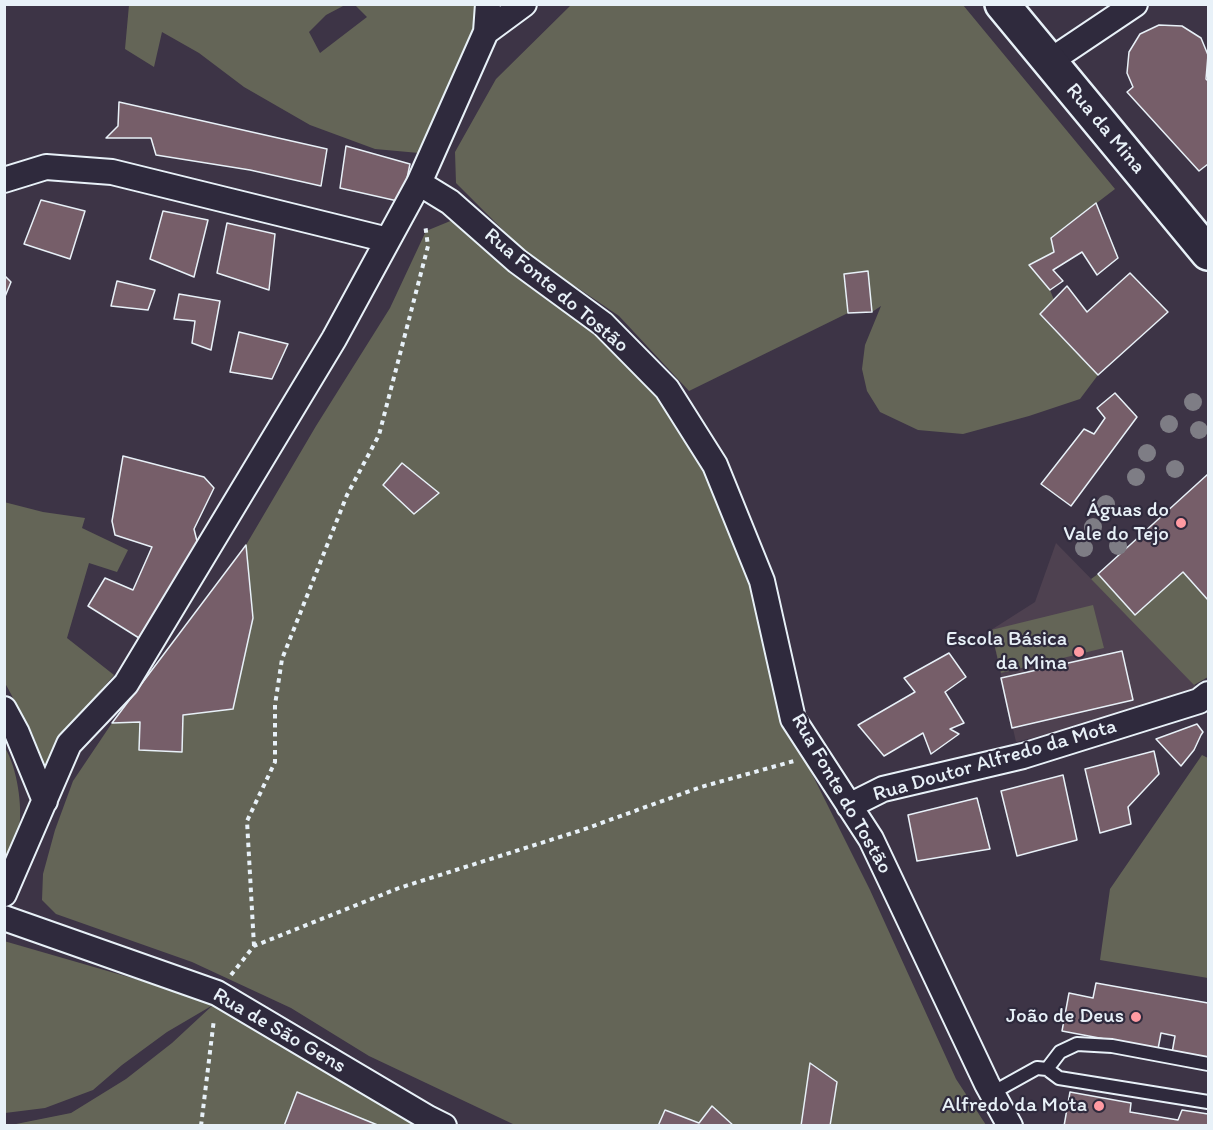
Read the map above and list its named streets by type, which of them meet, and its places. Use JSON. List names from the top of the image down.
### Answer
{
  "streets": {
    "main road": ["Rua da Mina"],
    "street": ["Rua Fonte do Tostão", "Rua Doutor Alfredo da Mota", "Rua de São Gens"]
  },
  "crossings": [
    ["Rua Fonte do Tostão", "Rua Doutor Alfredo da Mota"]
  ],
  "places": [
    "Águas do Vale do Tejo",
    "Escola Básica da Mina",
    "João de Deus",
    "Alfredo da Mota"
  ]
}
